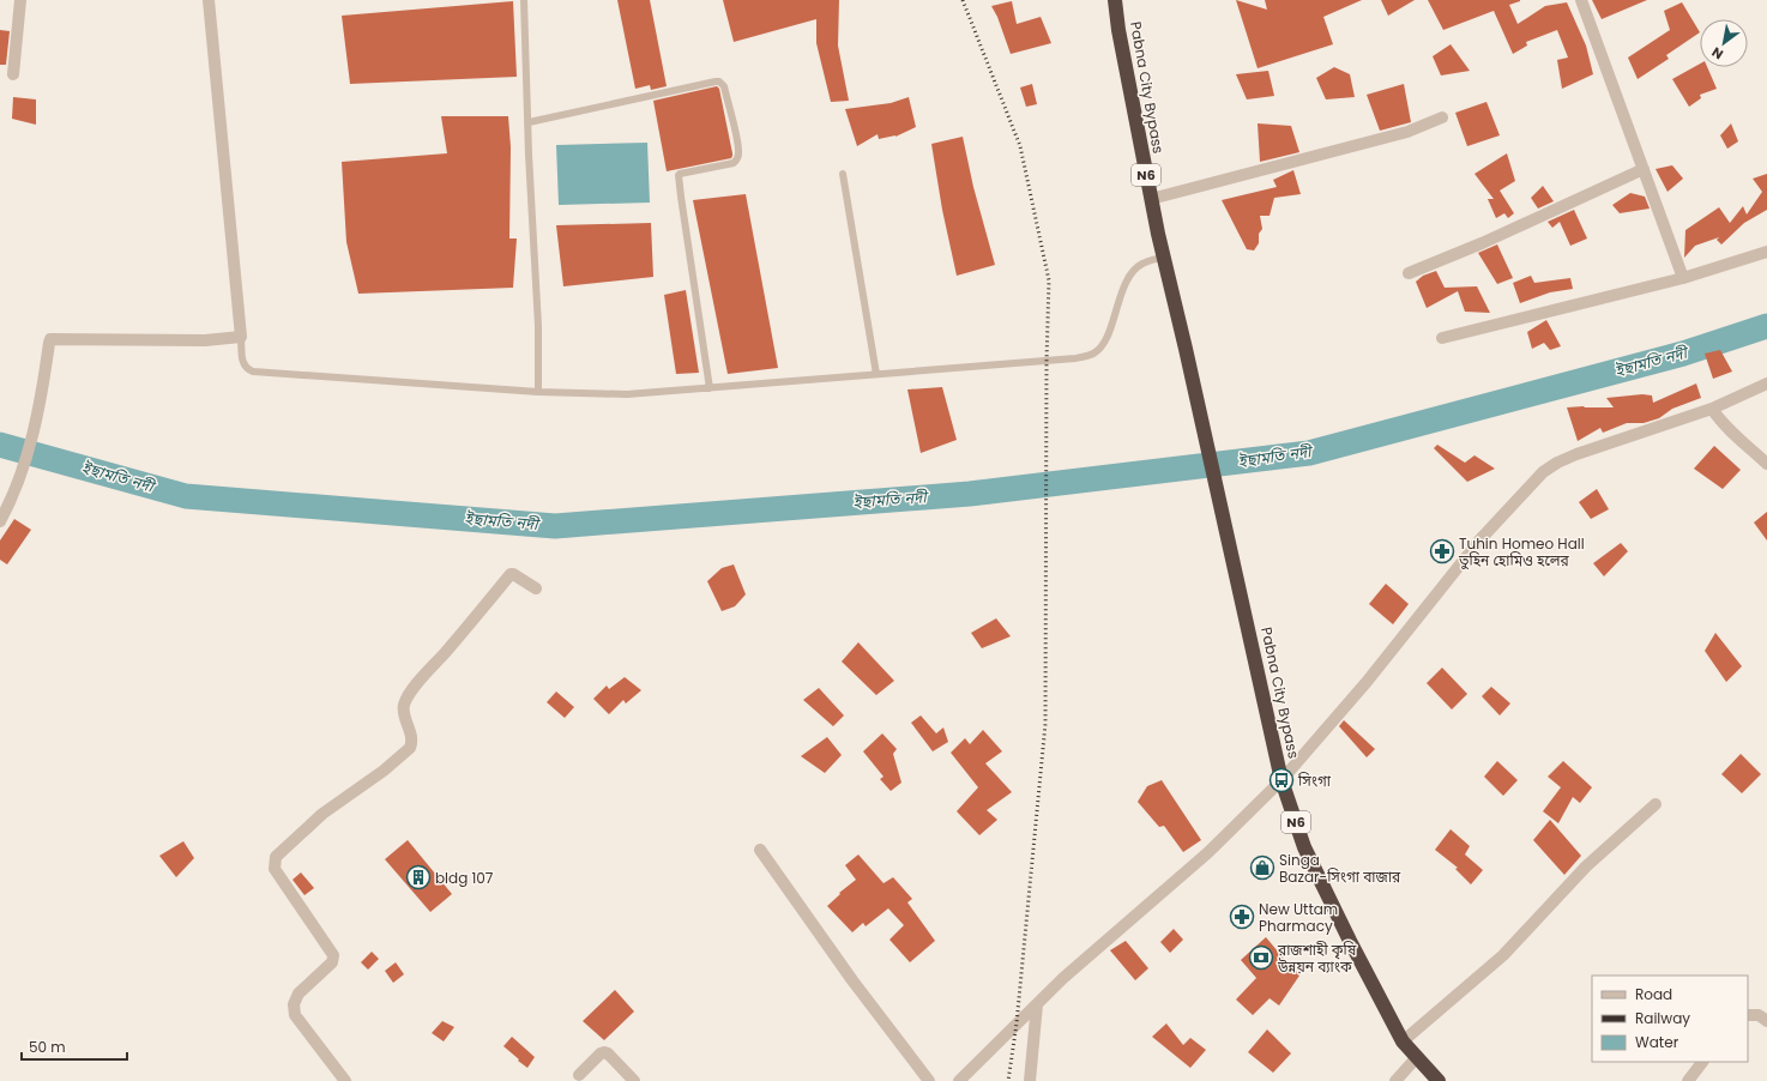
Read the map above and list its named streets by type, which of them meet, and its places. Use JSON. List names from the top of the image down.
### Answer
{
  "streets": {
    "highway": ["Pabna City Bypass", "N6"]
  },
  "water": ["ইছামতি নদী"],
  "places": {
    "pharmacy": ["Tuhin Homeo Hall তুহিন হোমিও হলের", "New Uttam Pharmacy"],
    "bus stop": ["সিংগা"],
    "shop": ["Singa Bazar-সিংগা বাজার"],
    "building": ["bldg 107"],
    "bank": ["রাজশাহী কৃষি উন্নয়ন ব্যাংক"]
  },
  "legend": ["Road", "Railway", "Water"],
  "scale_bar": "50 m",
  "north": "bottom left"
}
